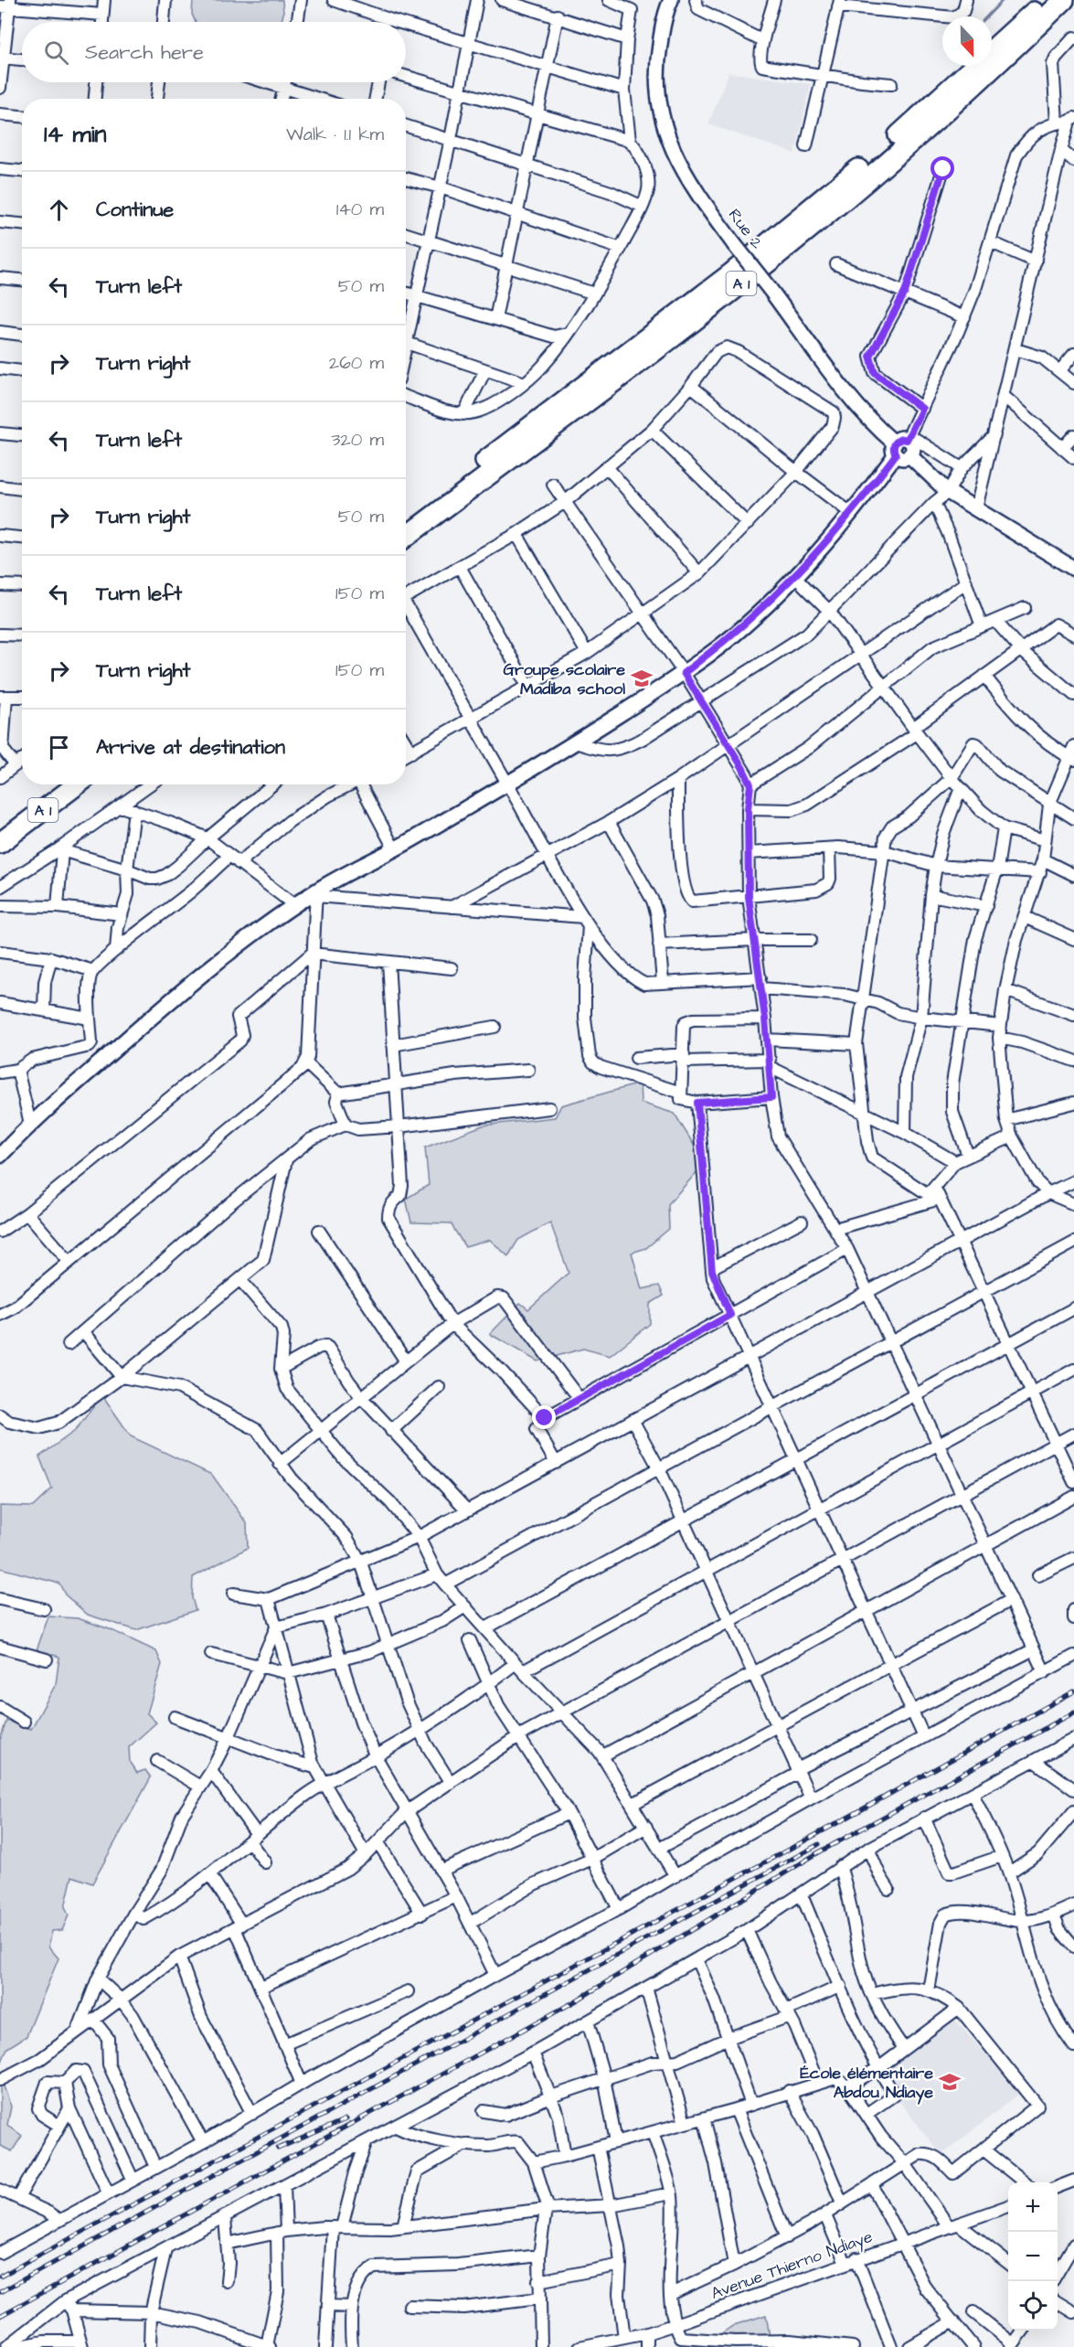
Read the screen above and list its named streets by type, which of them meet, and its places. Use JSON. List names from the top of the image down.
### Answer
{
  "streets": {
    "highway": ["A 1"],
    "street": ["Rue 2", "Avenue Thierno Ndiaye"]
  },
  "places": {
    "school or university": ["Groupe scolaire Madiba school", "École élémentaire Abdou Ndiaye"]
  },
  "north": "bottom",
  "page": {
    "search": "Search here",
    "heading": ["14 min", "Walk · 1.1 km"],
    "list": [
      ["Continue", "140 m"],
      ["Turn left", "50 m"],
      ["Turn right", "260 m"],
      ["Turn left", "320 m"],
      ["Turn right", "50 m"],
      ["Turn left", "150 m"],
      ["Turn right", "150 m"],
      "Arrive at destination"
    ],
    "map_buttons": ["+", "−"]
  }
}
